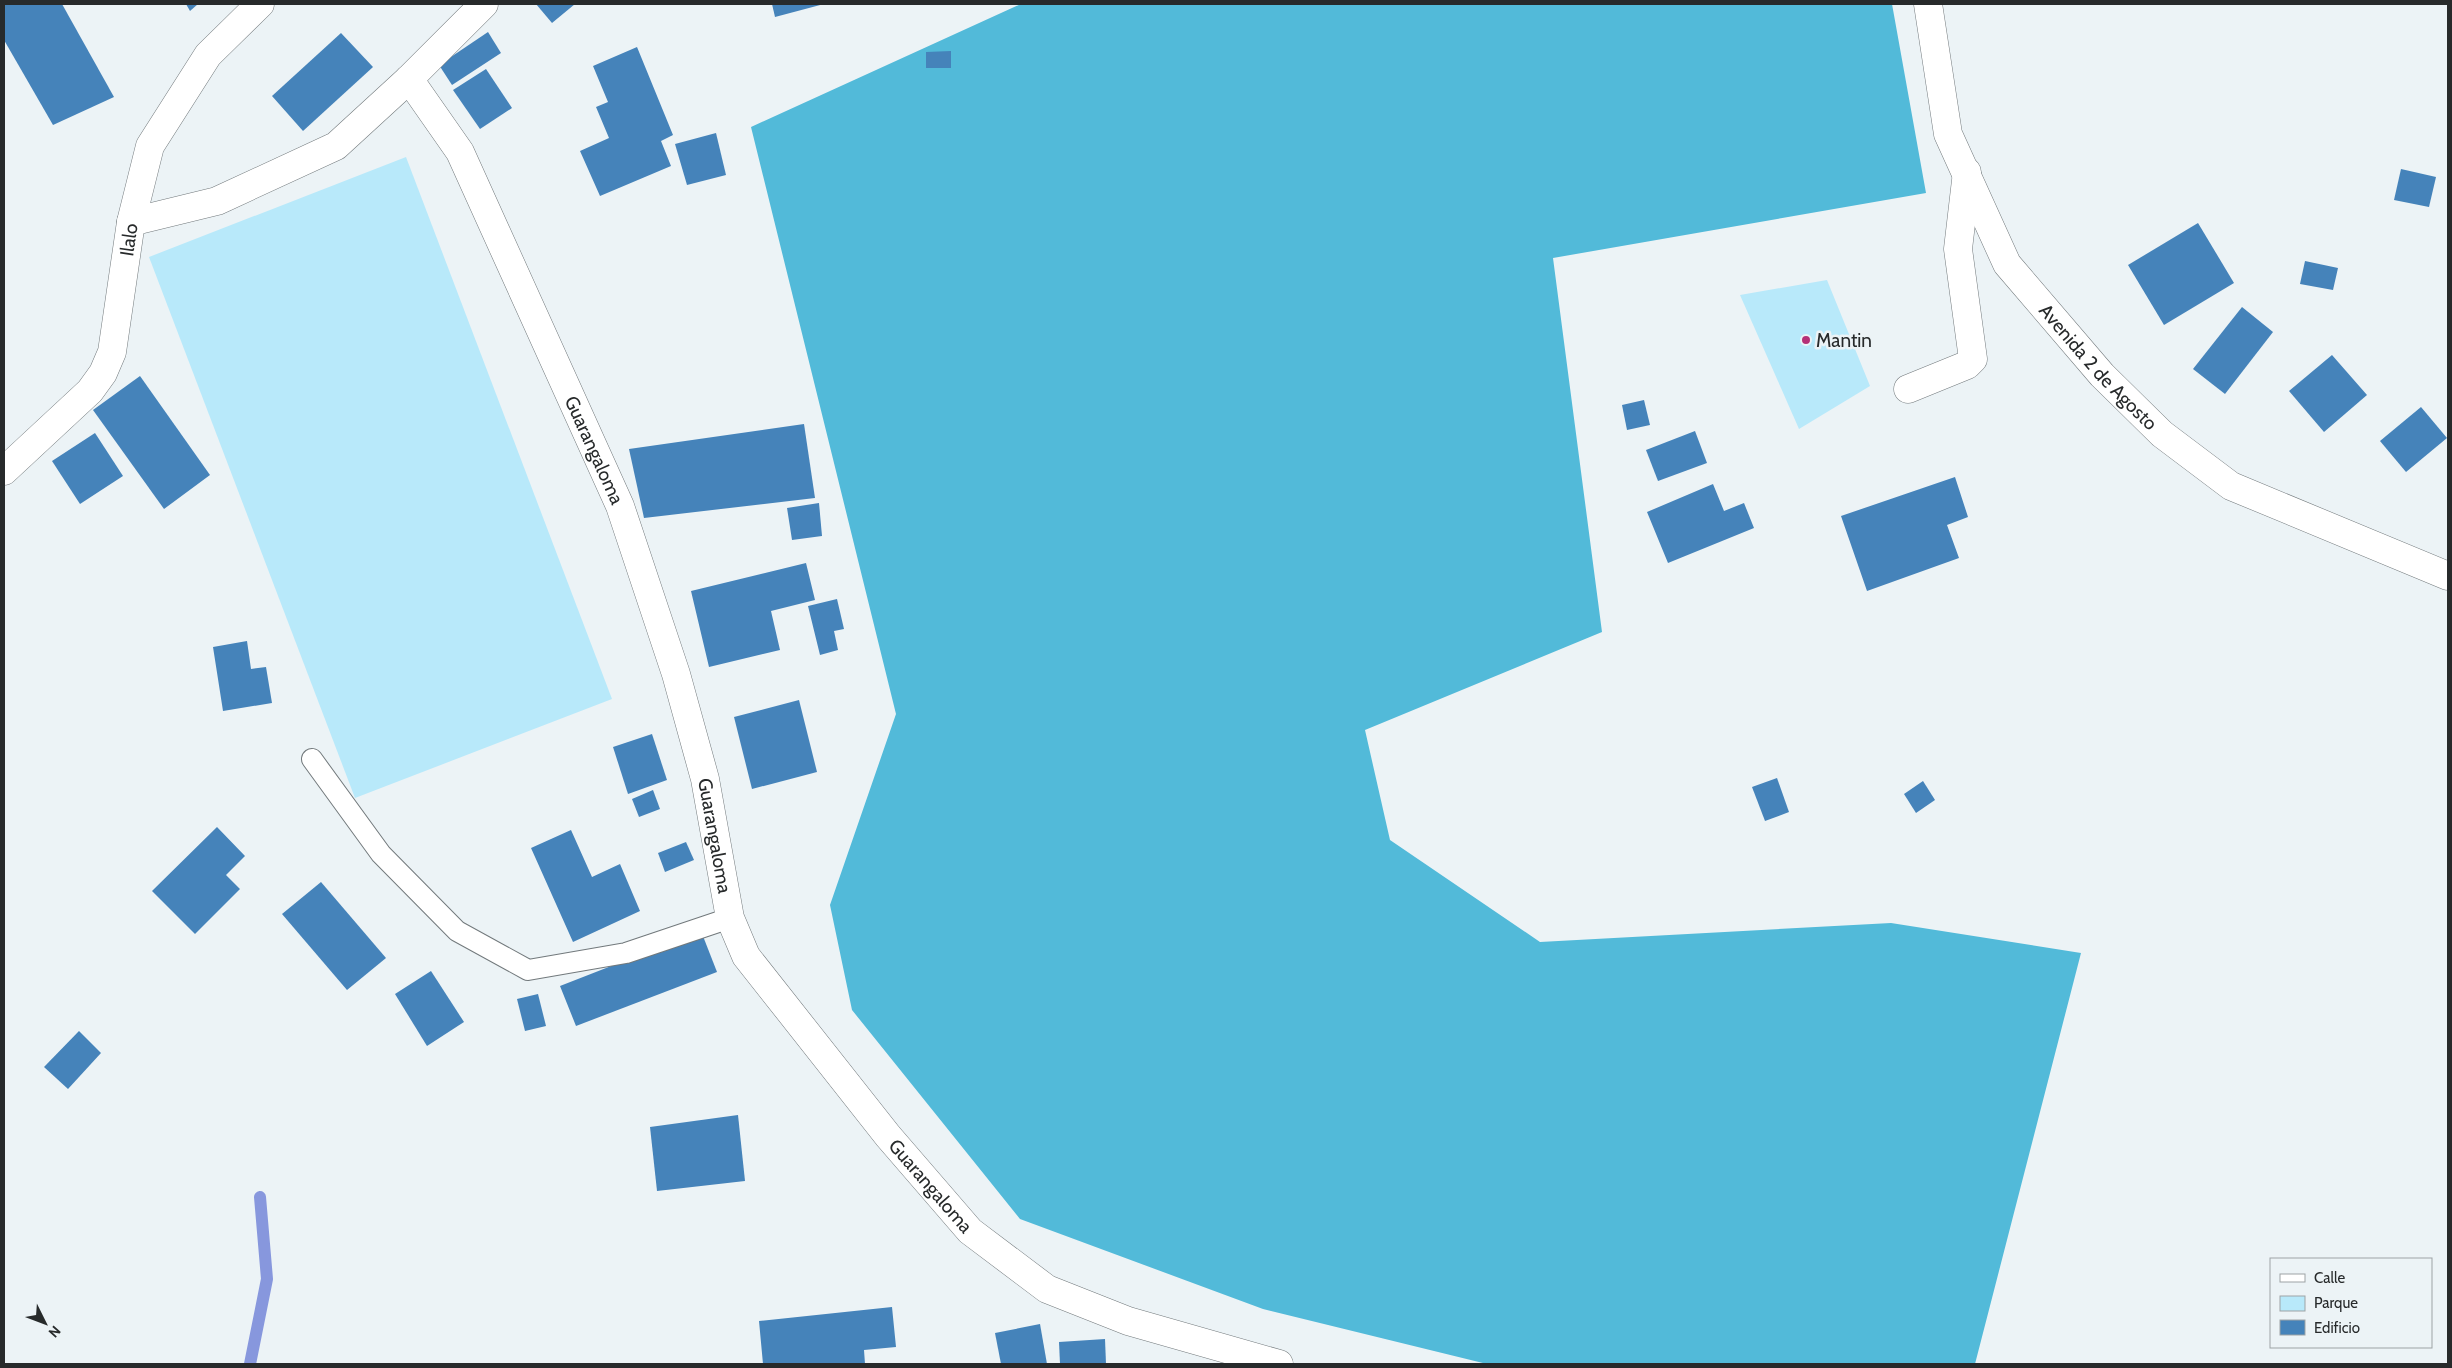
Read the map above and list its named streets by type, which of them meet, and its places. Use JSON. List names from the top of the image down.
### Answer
{
  "streets": {
    "street": ["Ilalo", "Avenida 2 de Agosto", "Guarangaloma"]
  },
  "places": ["Mantin"],
  "legend": ["Calle", "Parque", "Edificio"],
  "north": "bottom right"
}
